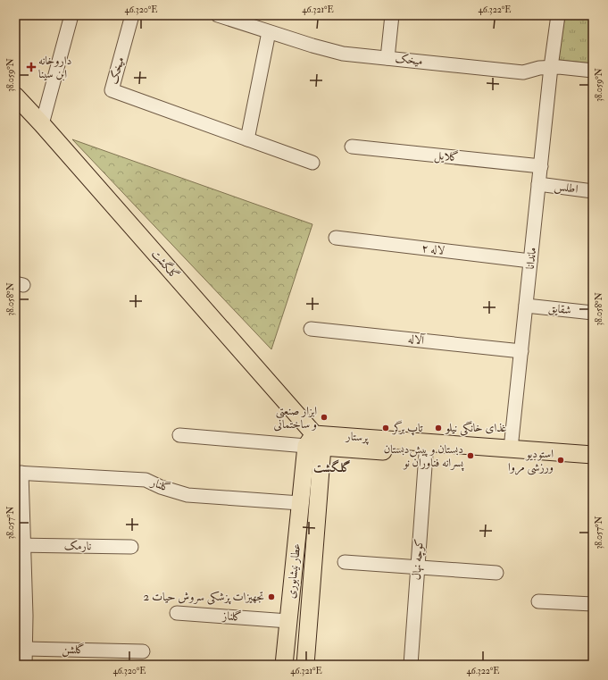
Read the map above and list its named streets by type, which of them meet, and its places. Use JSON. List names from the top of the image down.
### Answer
{
  "streets": {
    "main road": ["گلگشت", "پرستار", "عطار نیشابوری"],
    "street": [
      "میخک",
      "گلایل",
      "اطلس",
      "لاله ۲",
      "ماندانا",
      "شقایق",
      "آلاله",
      "گلنار",
      "نارمک",
      "کوچه نهال",
      "گلناز",
      "گلشن"
    ]
  },
  "crossings": [
    ["میخک", "ماندانا"],
    ["گلایل", "ماندانا"],
    ["اطلس", "ماندانا"],
    ["لاله ۲", "ماندانا"],
    ["ماندانا", "شقایق"],
    ["ماندانا", "آلاله"],
    ["ماندانا", "پرستار"],
    ["گلگشت", "پرستار"],
    ["گلگشت", "عطار نیشابوری"],
    ["پرستار", "کوچه نهال"],
    ["پرستار", "عطار نیشابوری"],
    ["گلنار", "نارمک"],
    ["گلنار", "عطار نیشابوری"],
    ["گلنار", "گلشن"],
    ["عطار نیشابوری", "گلناز"]
  ],
  "districts": ["گلگشت"],
  "places": {
    "health": ["داروخانه ابن سینا"],
    "other": [
      "ابزار صنعتی و ساختمانی",
      "تاپ برگر",
      "غذای خانگی نیلو",
      "دبستان و پیش‌دبستان پسرانه فناوران نو",
      "استودیو ورزشی مروا",
      "تجهیزات پزشکی سروش حیات 2"
    ]
  },
  "coordinates": [
    "46.320°E",
    "46.321°E",
    "46.322°E",
    "38.059°N",
    "38.058°N",
    "38.057°N"
  ]
}
